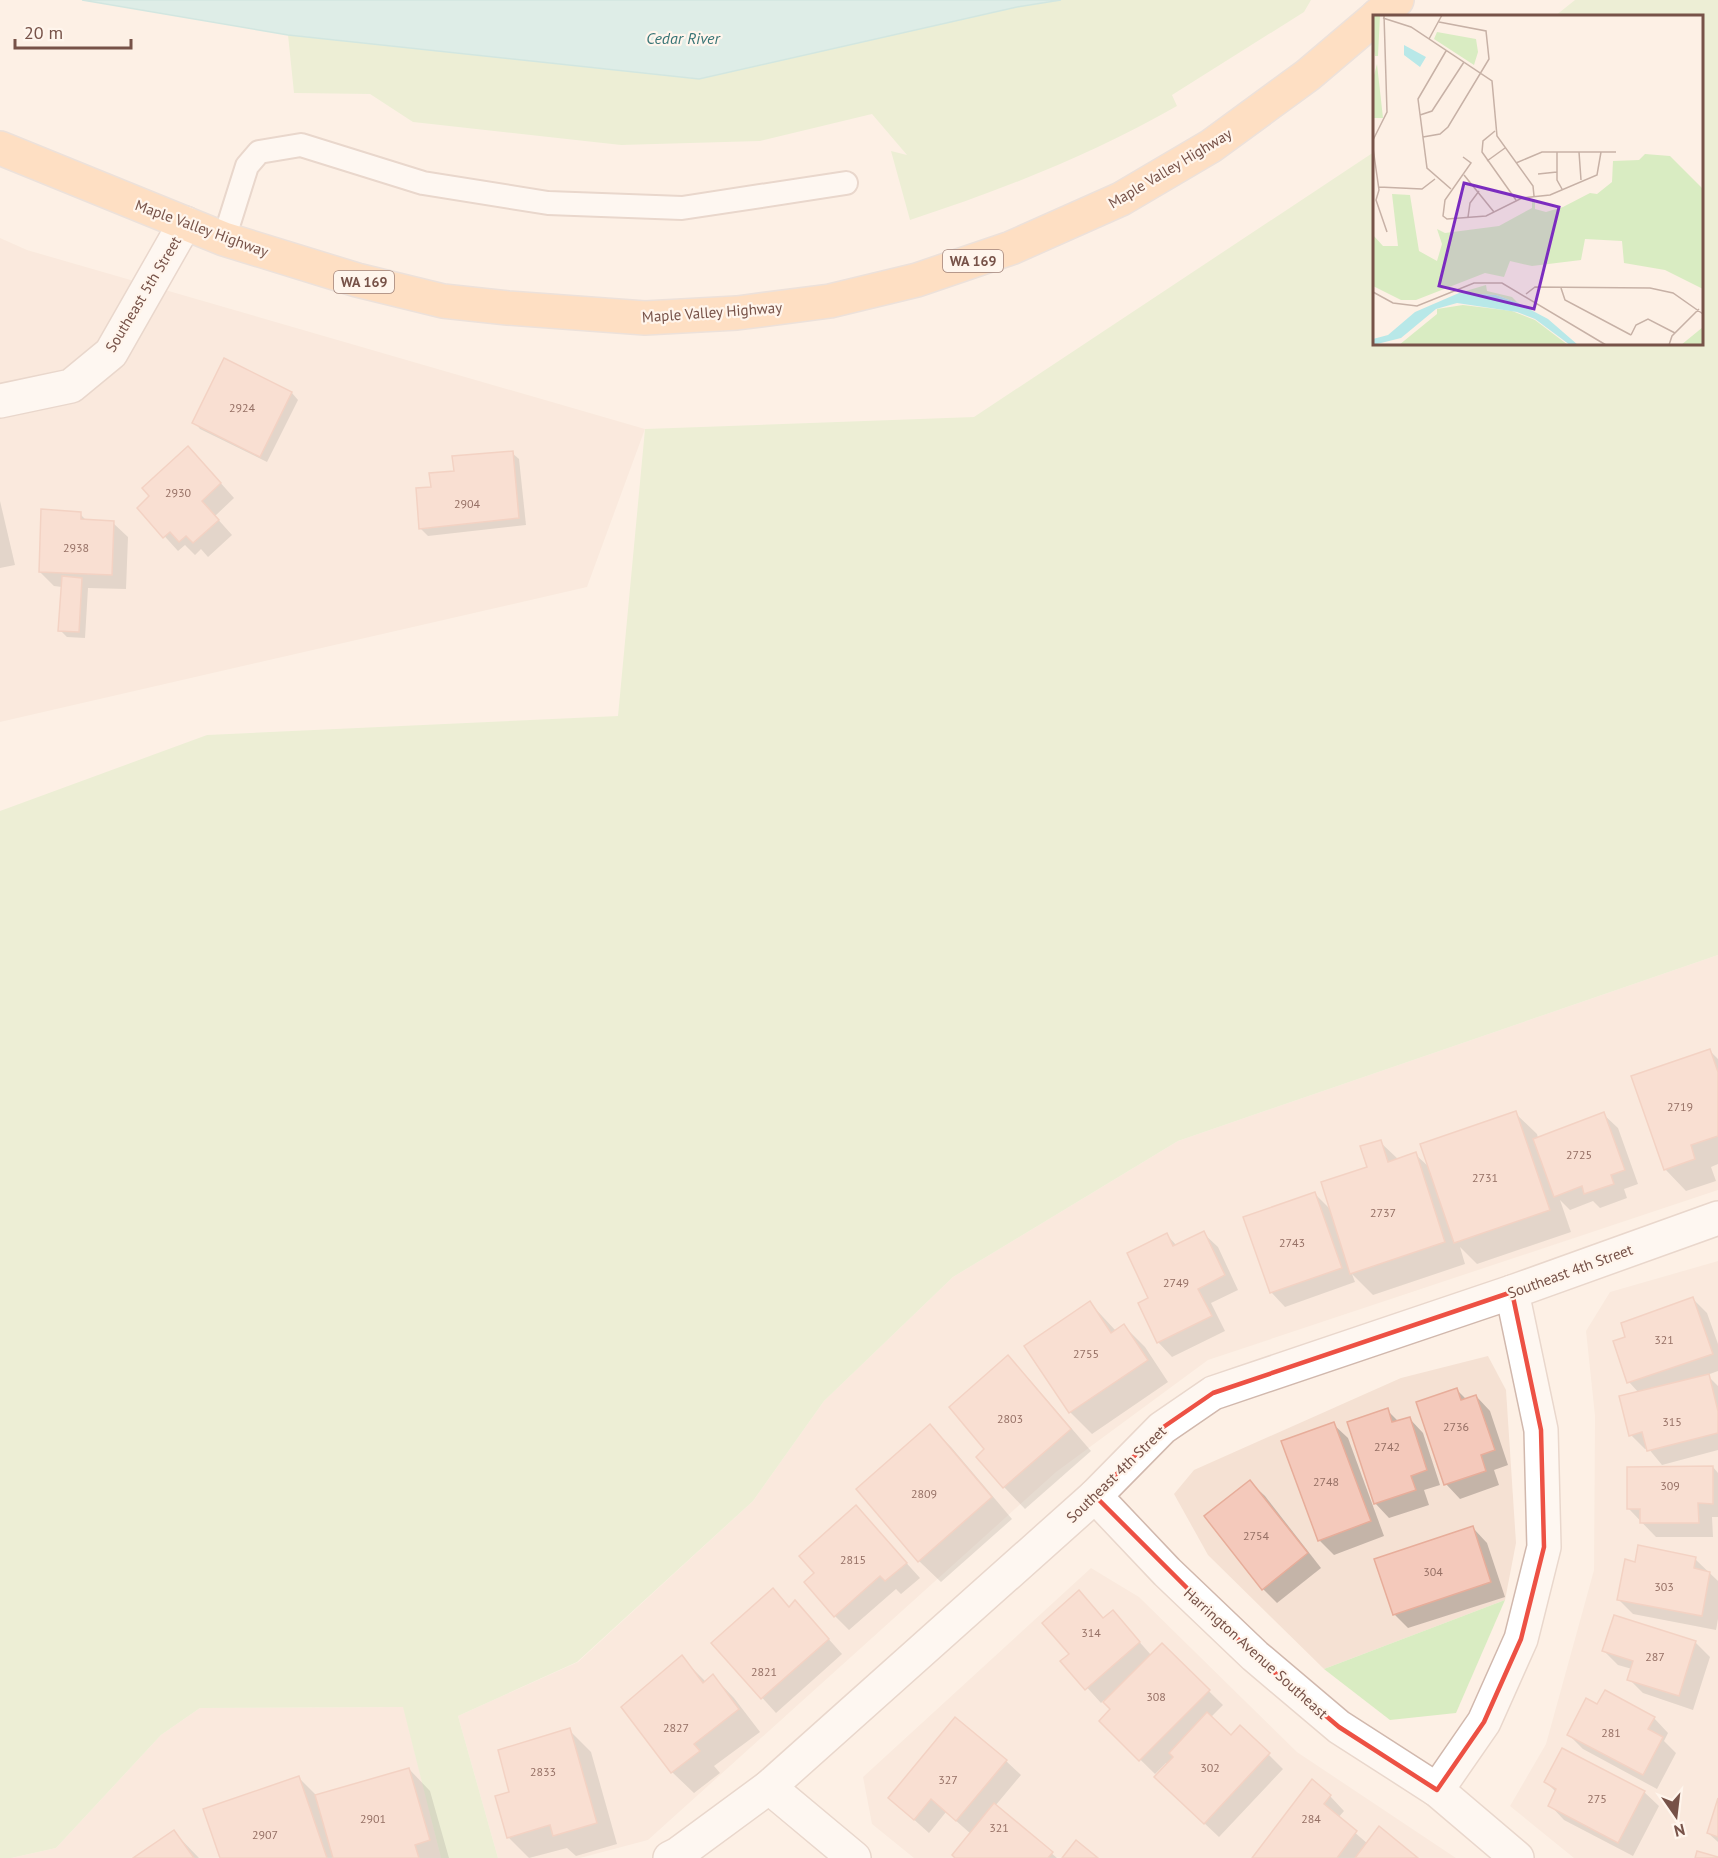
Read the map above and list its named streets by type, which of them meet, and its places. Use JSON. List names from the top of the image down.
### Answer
{
  "streets": {
    "main road": ["Maple Valley Highway", "WA 169"],
    "street": ["Southeast 5th Street", "Southeast 4th Street", "Harrington Avenue Southeast"]
  },
  "crossings": [
    ["Maple Valley Highway", "Southeast 5th Street"],
    ["Southeast 4th Street", "Harrington Avenue Southeast"]
  ],
  "water": ["Cedar River"],
  "house_numbers": [
    "2924",
    "2930",
    "2904",
    "2938",
    "2719",
    "2725",
    "2731",
    "2737",
    "2743",
    "2749",
    "321",
    "2755",
    "2803",
    "315",
    "2736",
    "2742",
    "2748",
    "309",
    "2809",
    "2754",
    "2815",
    "304",
    "303",
    "314",
    "287",
    "2821",
    "308",
    "2827",
    "281",
    "302",
    "2833",
    "327",
    "275",
    "2901",
    "284",
    "321",
    "2907"
  ],
  "scale_bar": "20 m",
  "north": "bottom"
}
